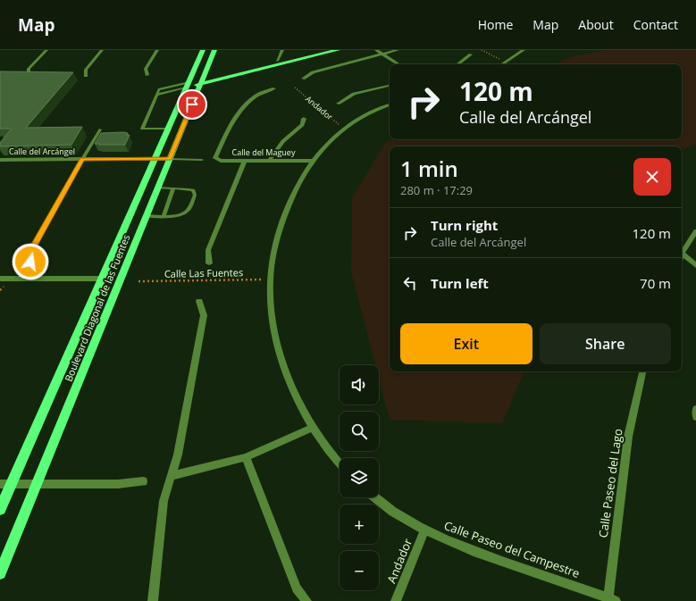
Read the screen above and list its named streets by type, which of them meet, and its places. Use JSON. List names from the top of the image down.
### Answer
{
  "streets": {
    "main road": ["Boulevard Diagonal de las Fuentes"],
    "street": [
      "Andador",
      "Calle del Arcángel",
      "Calle del Maguey",
      "Calle Paseo del Lago",
      "Calle Paseo del Campestre"
    ],
    "path": ["Calle Las Fuentes"]
  },
  "crossings": [
    ["Andador", "Calle Paseo del Campestre"],
    ["Calle del Arcángel", "Boulevard Diagonal de las Fuentes"],
    ["Calle Paseo del Lago", "Calle Paseo del Campestre"]
  ],
  "page": {
    "header": "Map",
    "nav": [
      "Home",
      "Map",
      "About",
      "Contact"
    ],
    "turn": ["120 m", "Calle del Arcángel"],
    "heading": ["1 min", "280 m · 17:29"],
    "list": [
      {
        "name": "Turn right",
        "note": "Calle del Arcángel",
        "value": "120 m"
      },
      {
        "name": "Turn left",
        "value": "70 m"
      }
    ],
    "buttons": ["Exit", "Share"],
    "map_buttons": ["+", "−"]
  }
}
